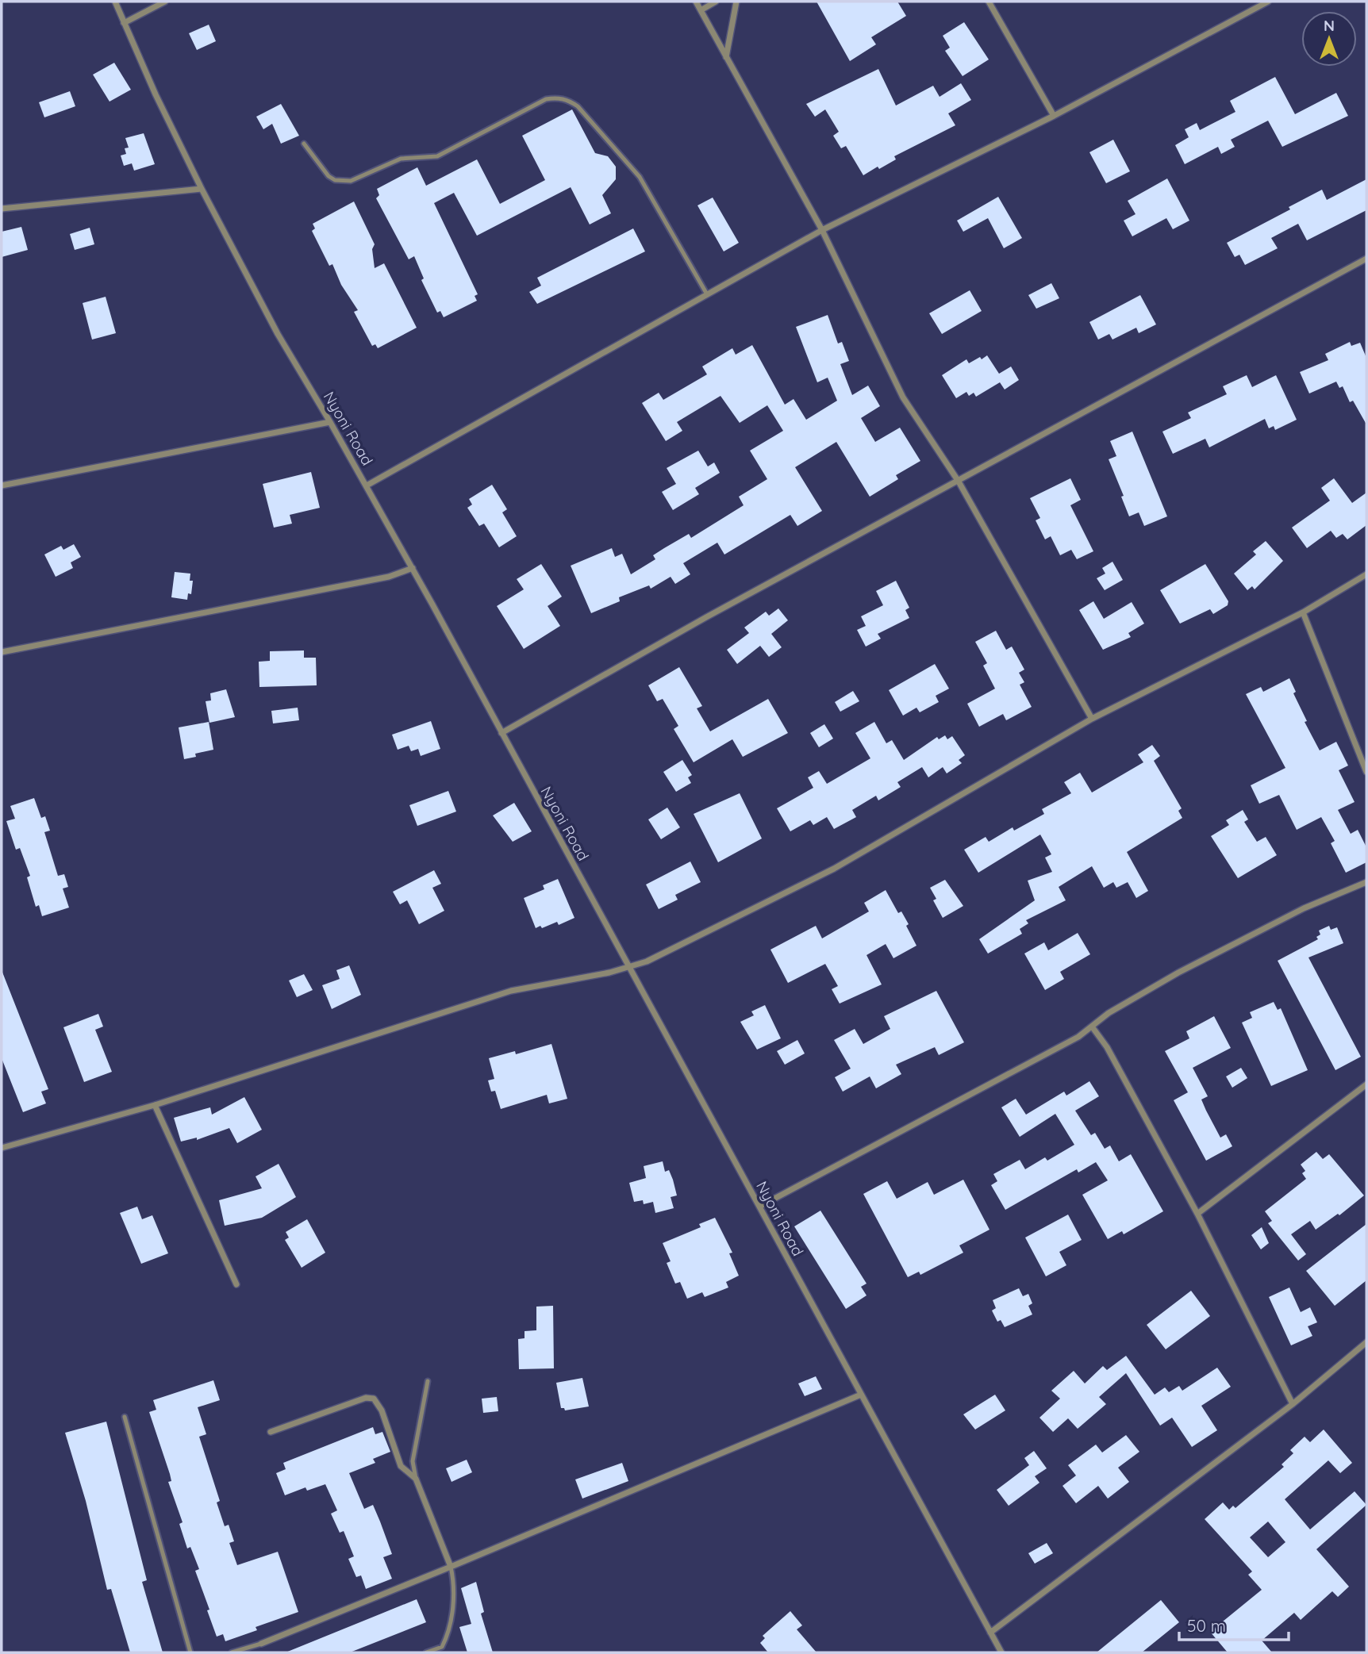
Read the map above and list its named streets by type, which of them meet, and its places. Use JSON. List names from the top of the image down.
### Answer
{
  "streets": {
    "street": ["Nyoni Road"]
  },
  "scale_bar": "50 m",
  "north": "top"
}
